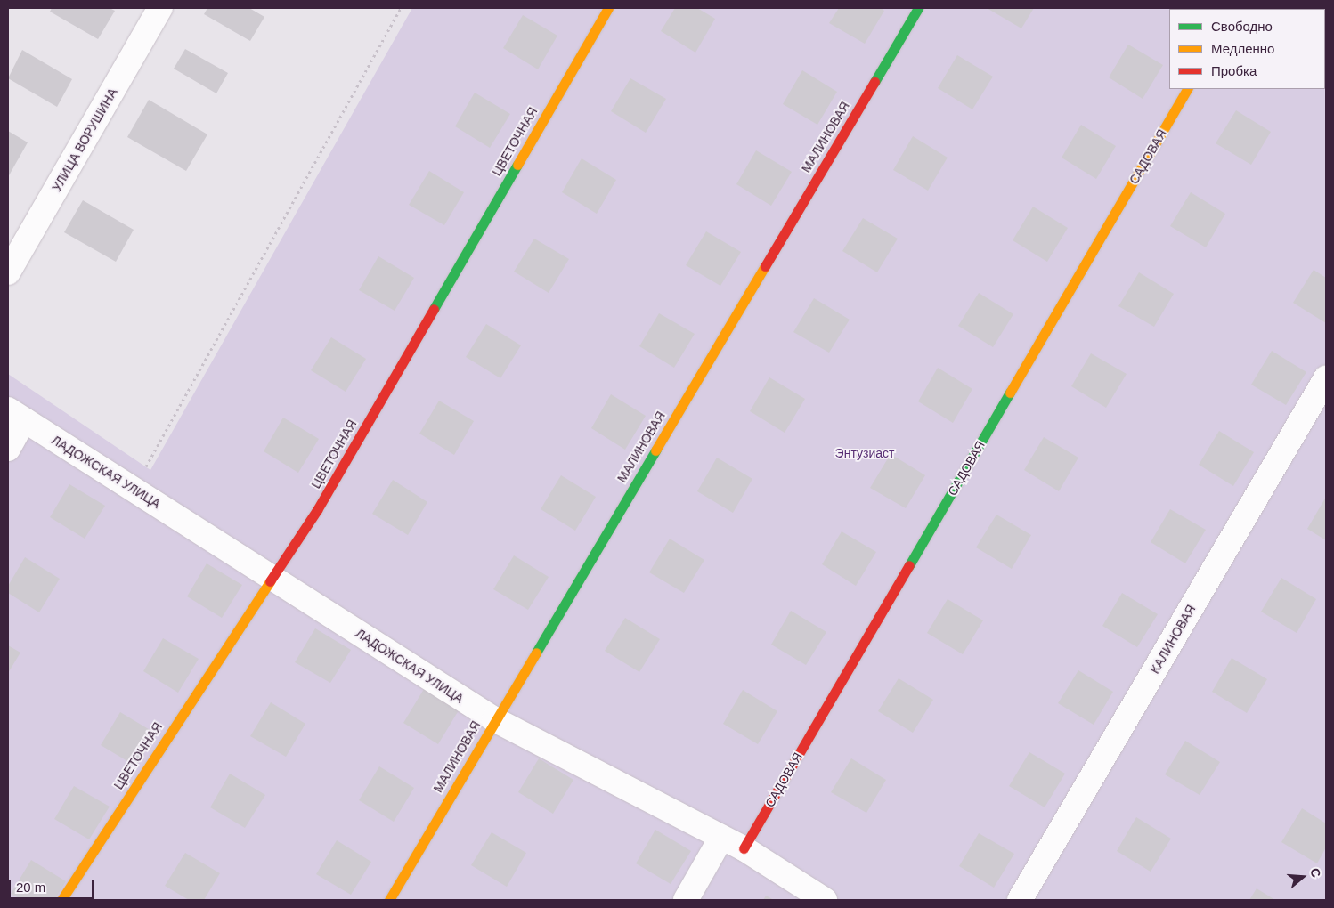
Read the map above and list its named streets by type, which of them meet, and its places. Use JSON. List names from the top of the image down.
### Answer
{
  "streets": {
    "street": [
      "МАЛИНОВАЯ",
      "УЛИЦА ВОРУШИНА",
      "ЦВЕТОЧНАЯ",
      "САДОВАЯ",
      "ЛАДОЖСКАЯ УЛИЦА",
      "КАЛИНОВАЯ"
    ]
  },
  "crossings": [
    ["МАЛИНОВАЯ", "ЛАДОЖСКАЯ УЛИЦА"],
    ["ЦВЕТОЧНАЯ", "ЛАДОЖСКАЯ УЛИЦА"],
    ["САДОВАЯ", "ЛАДОЖСКАЯ УЛИЦА"]
  ],
  "parks": ["Энтузиаст"],
  "legend": ["Свободно", "Медленно", "Пробка"],
  "scale_bar": "20 m",
  "north": "right"
}
